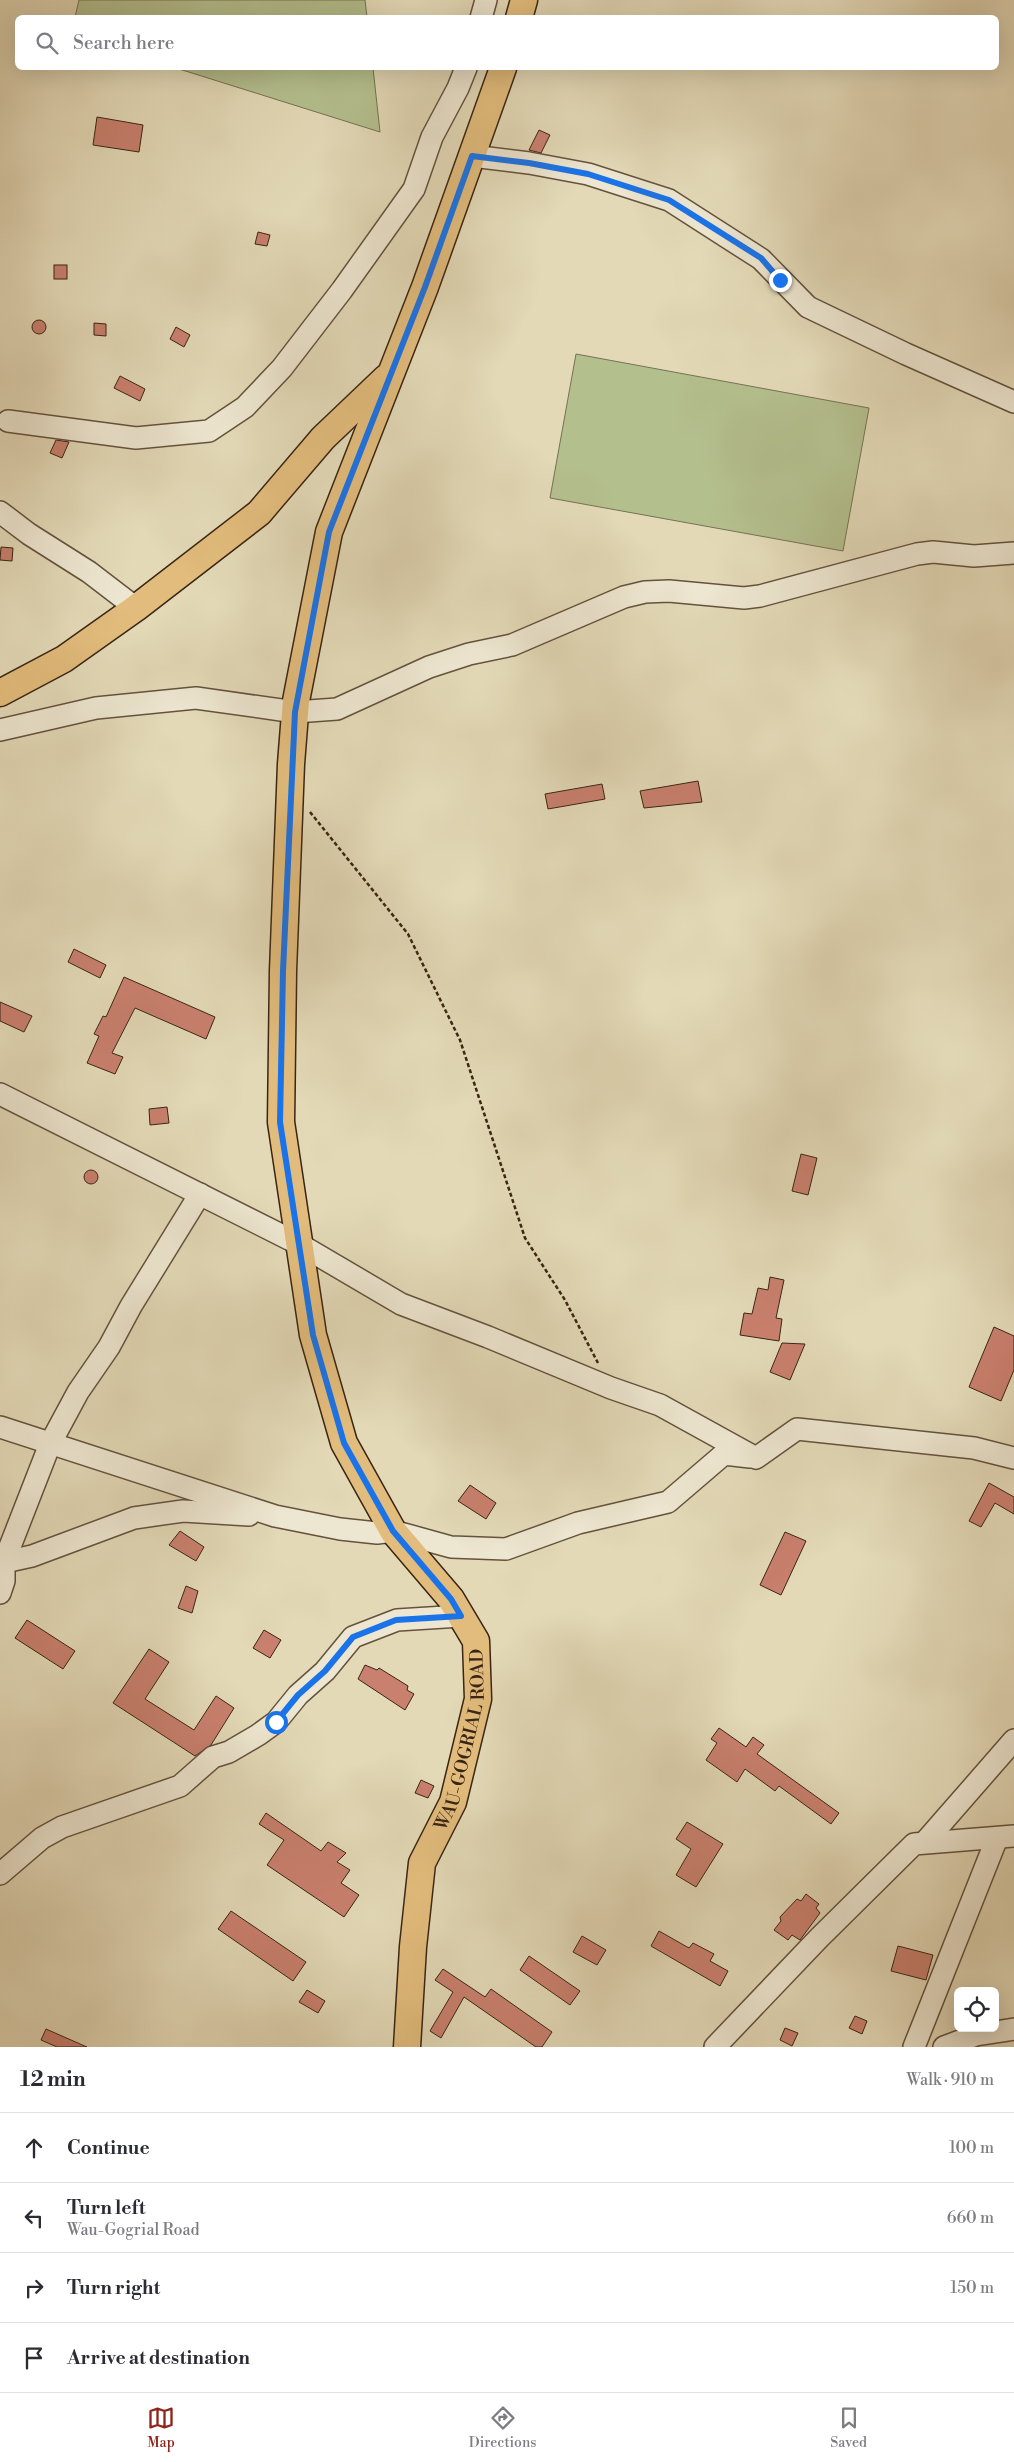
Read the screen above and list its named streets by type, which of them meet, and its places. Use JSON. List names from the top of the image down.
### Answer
{
  "streets": {
    "main road": ["WAU-GOGRIAL ROAD"]
  },
  "page": {
    "search": "Search here",
    "heading": ["12 min", "Walk · 910 m"],
    "list": [
      ["Continue", "100 m"],
      ["Turn left", "Wau-Gogrial Road", "660 m"],
      ["Turn right", "150 m"],
      "Arrive at destination"
    ],
    "nav": ["Map", "Directions", "Saved"]
  }
}
